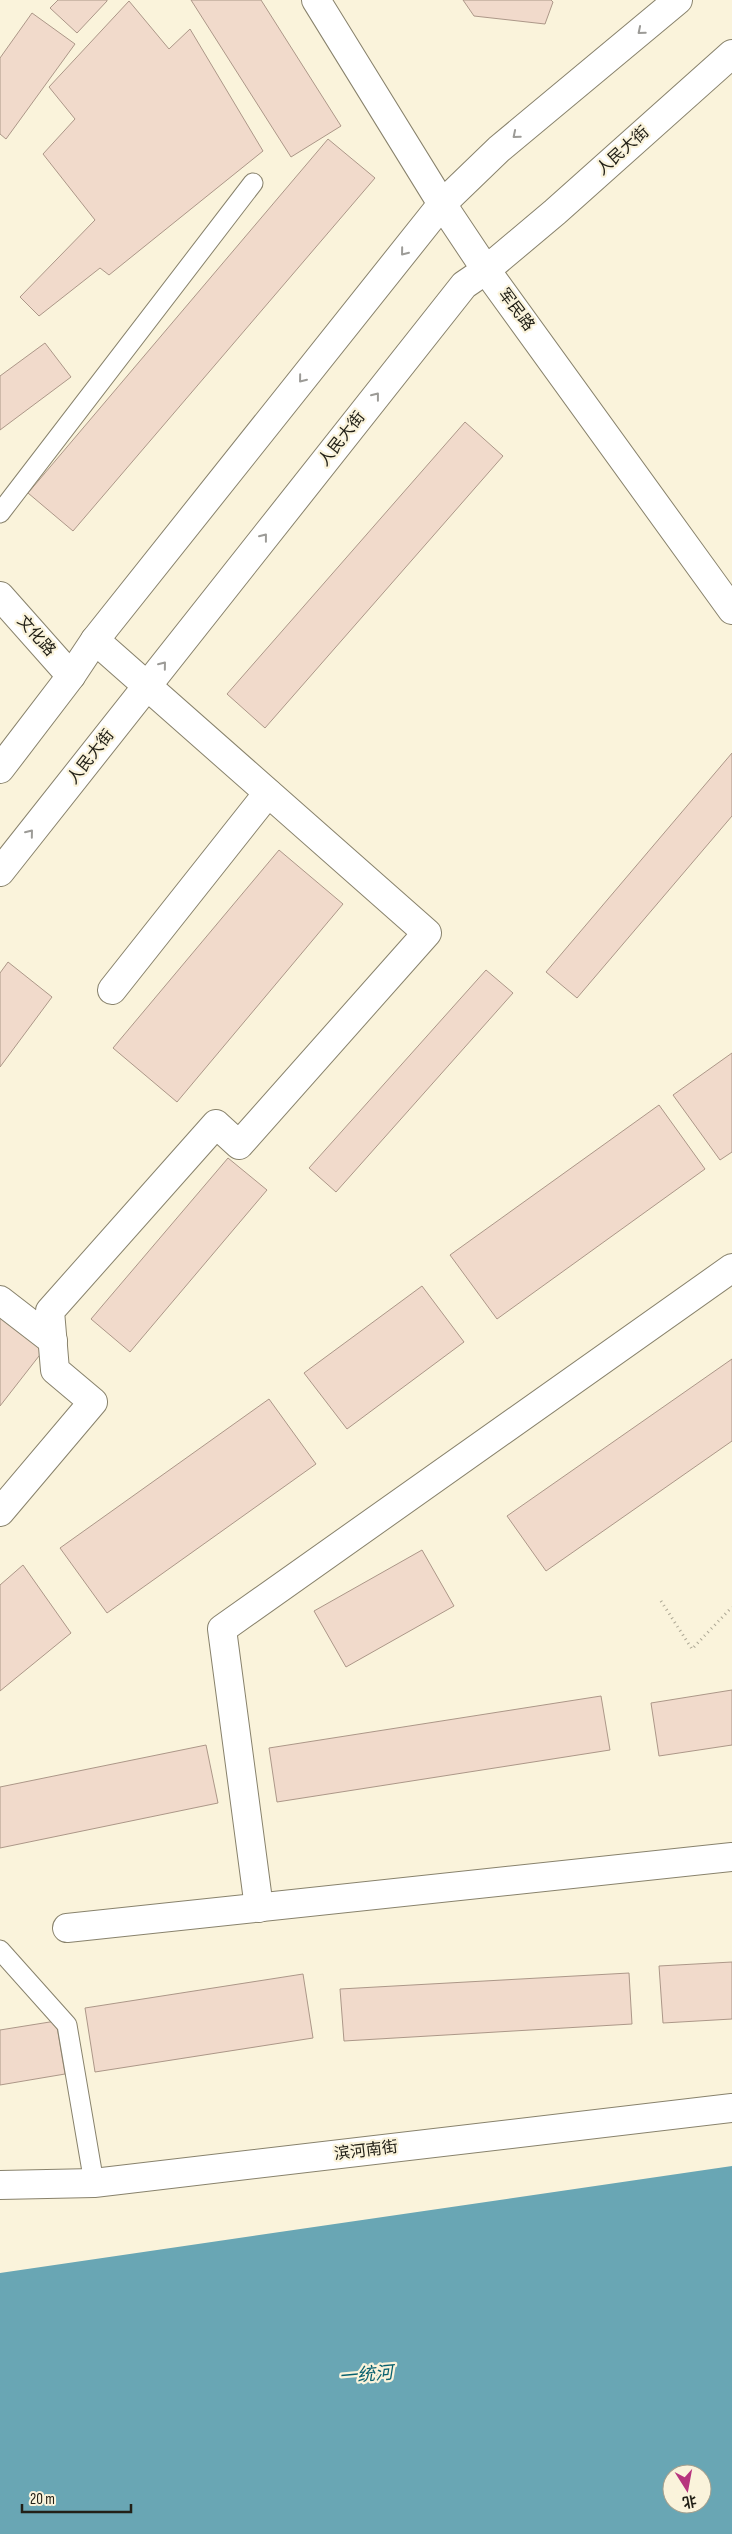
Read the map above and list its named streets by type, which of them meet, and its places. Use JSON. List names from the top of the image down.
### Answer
{
  "streets": {
    "street": [
      "人民大街",
      "军民路",
      "文化路",
      "滨河南街"
    ]
  },
  "crossings": [
    ["人民大街", "军民路"]
  ],
  "water": ["一统河"],
  "scale_bar": "20 m",
  "north": "bottom"
}
